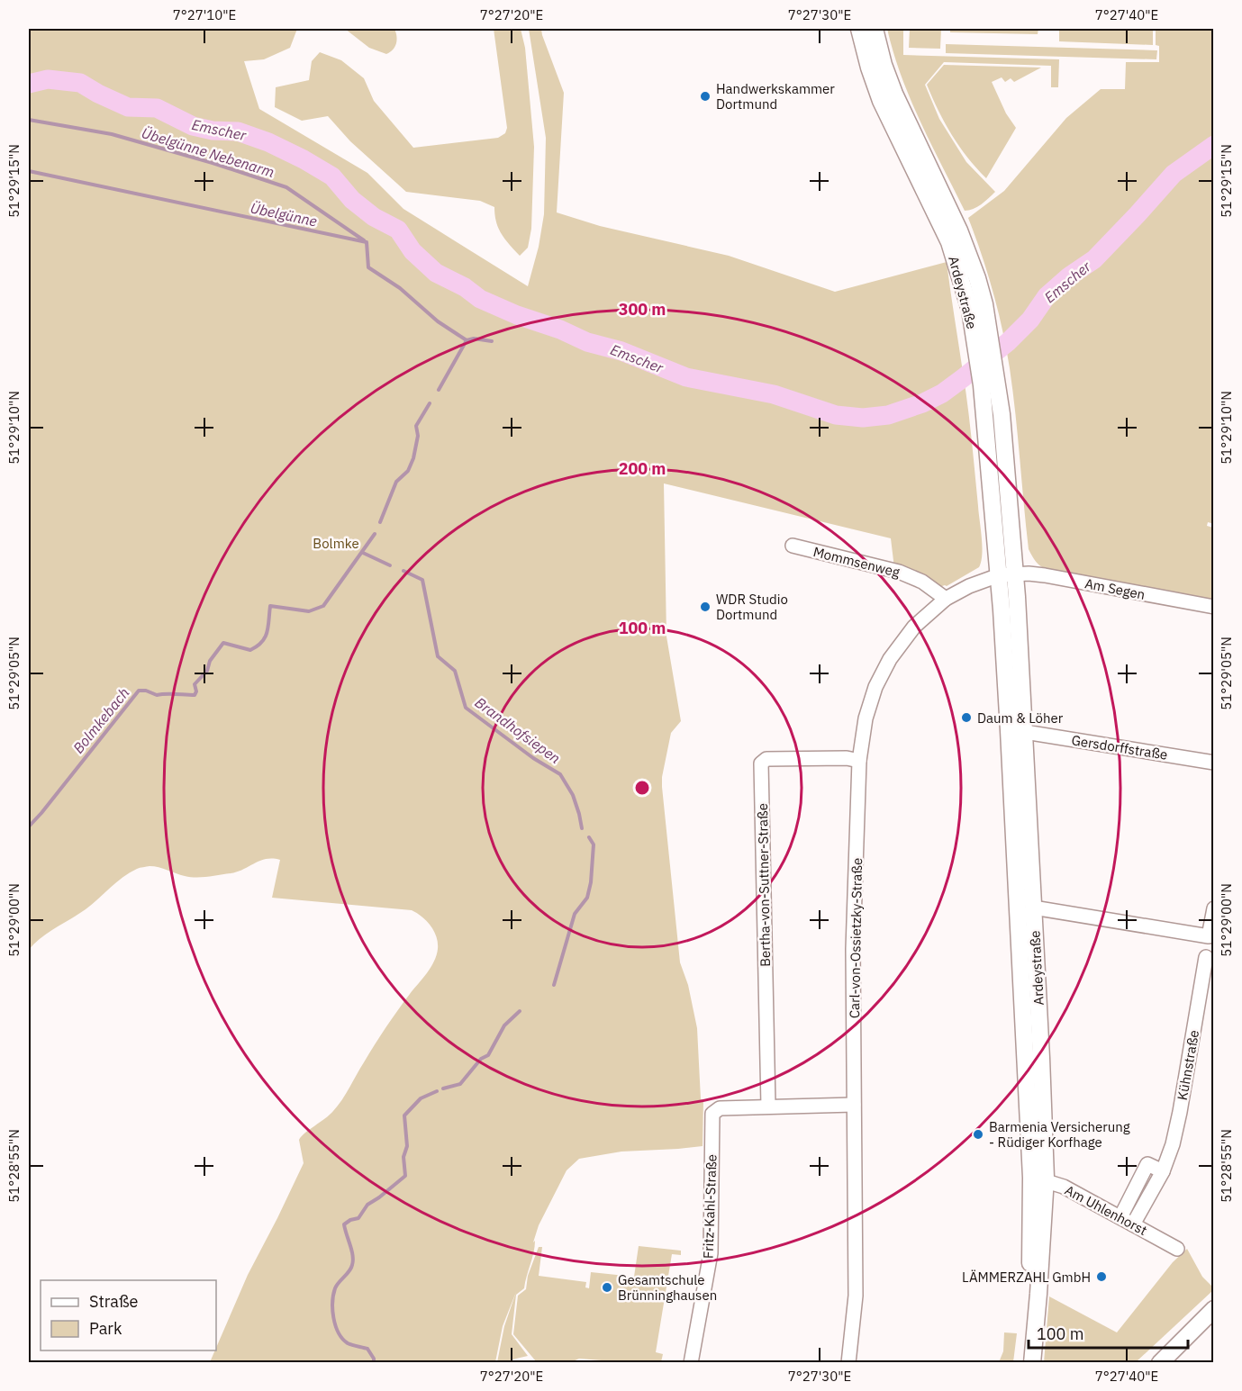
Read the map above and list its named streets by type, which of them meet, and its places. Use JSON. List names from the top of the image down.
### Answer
{
  "streets": {
    "main road": ["Ardeystraße"],
    "street": [
      "Mommsenweg",
      "Am Segen",
      "Gersdorffstraße",
      "Bertha-von-Suttner-Straße",
      "Carl-von-Ossietzky-Straße",
      "Kühnstraße",
      "Fritz-Kahl-Straße",
      "Am Uhlenhorst"
    ]
  },
  "crossings": [
    ["Ardeystraße", "Am Segen"],
    ["Ardeystraße", "Gersdorffstraße"],
    ["Ardeystraße", "Carl-von-Ossietzky-Straße"],
    ["Ardeystraße", "Am Uhlenhorst"],
    ["Mommsenweg", "Carl-von-Ossietzky-Straße"],
    ["Bertha-von-Suttner-Straße", "Carl-von-Ossietzky-Straße"],
    ["Bertha-von-Suttner-Straße", "Fritz-Kahl-Straße"],
    ["Kühnstraße", "Am Uhlenhorst"]
  ],
  "water": [
    "Emscher",
    "Übelgünne Nebenarm",
    "Übelgünne",
    "Bolmkebach",
    "Brandhofsiepen"
  ],
  "parks": ["Bolmke"],
  "places": [
    "Handwerkskammer Dortmund",
    "WDR Studio Dortmund",
    "Daum & Löher",
    "Barmenia Versicherung - Rüdiger Korfhage",
    "LÄMMERZAHL GmbH",
    "Gesamtschule Brünninghausen"
  ],
  "legend": ["Straße", "Park"],
  "scale_bar": "100 m",
  "coordinates": [
    "7°27'10\"E",
    "7°27'20\"E",
    "7°27'30\"E",
    "7°27'40\"E",
    "51°29'15\"N",
    "51°29'10\"N",
    "51°29'05\"N",
    "51°29'00\"N",
    "51°28'55\"N"
  ],
  "rings": ["300 m", "200 m", "100 m"]
}
